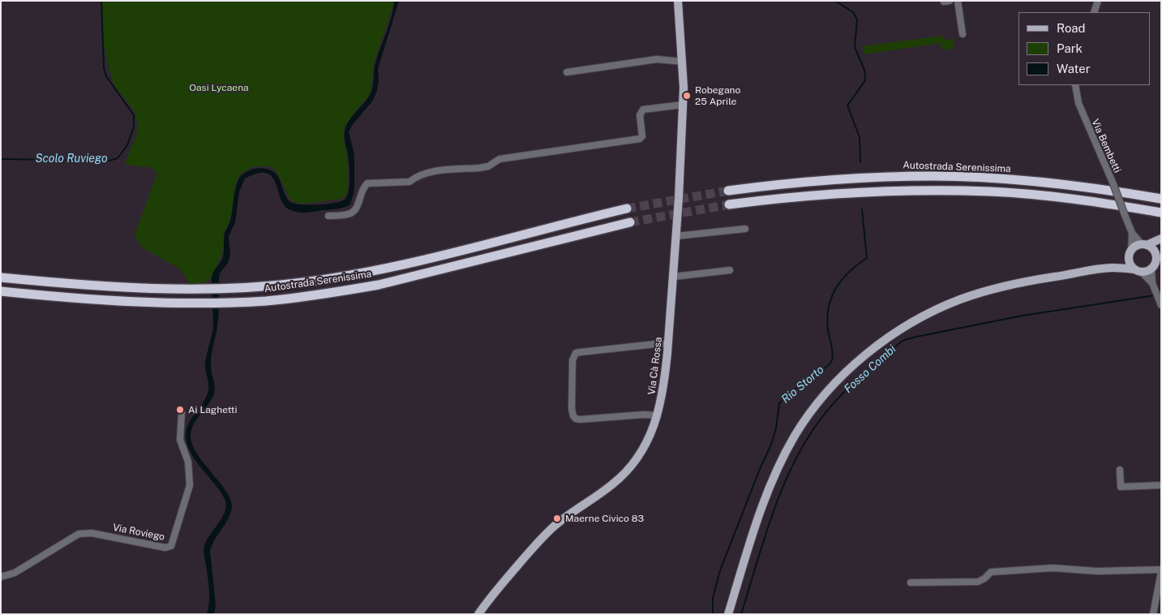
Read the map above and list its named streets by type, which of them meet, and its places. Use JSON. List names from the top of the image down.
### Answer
{
  "streets": {
    "highway": ["Autostrada Serenissima"],
    "main road": ["Via Cà Rossa"],
    "street": ["Via Bembetti", "Via Roviego"]
  },
  "water": ["Scolo Ruviego", "Fosso Combi", "Rio Storto"],
  "parks": ["Oasi Lycaena"],
  "places": ["Robegano 25 Aprile", "Ai Laghetti", "Maerne Civico 83"],
  "legend": ["Road", "Park", "Water"]
}
